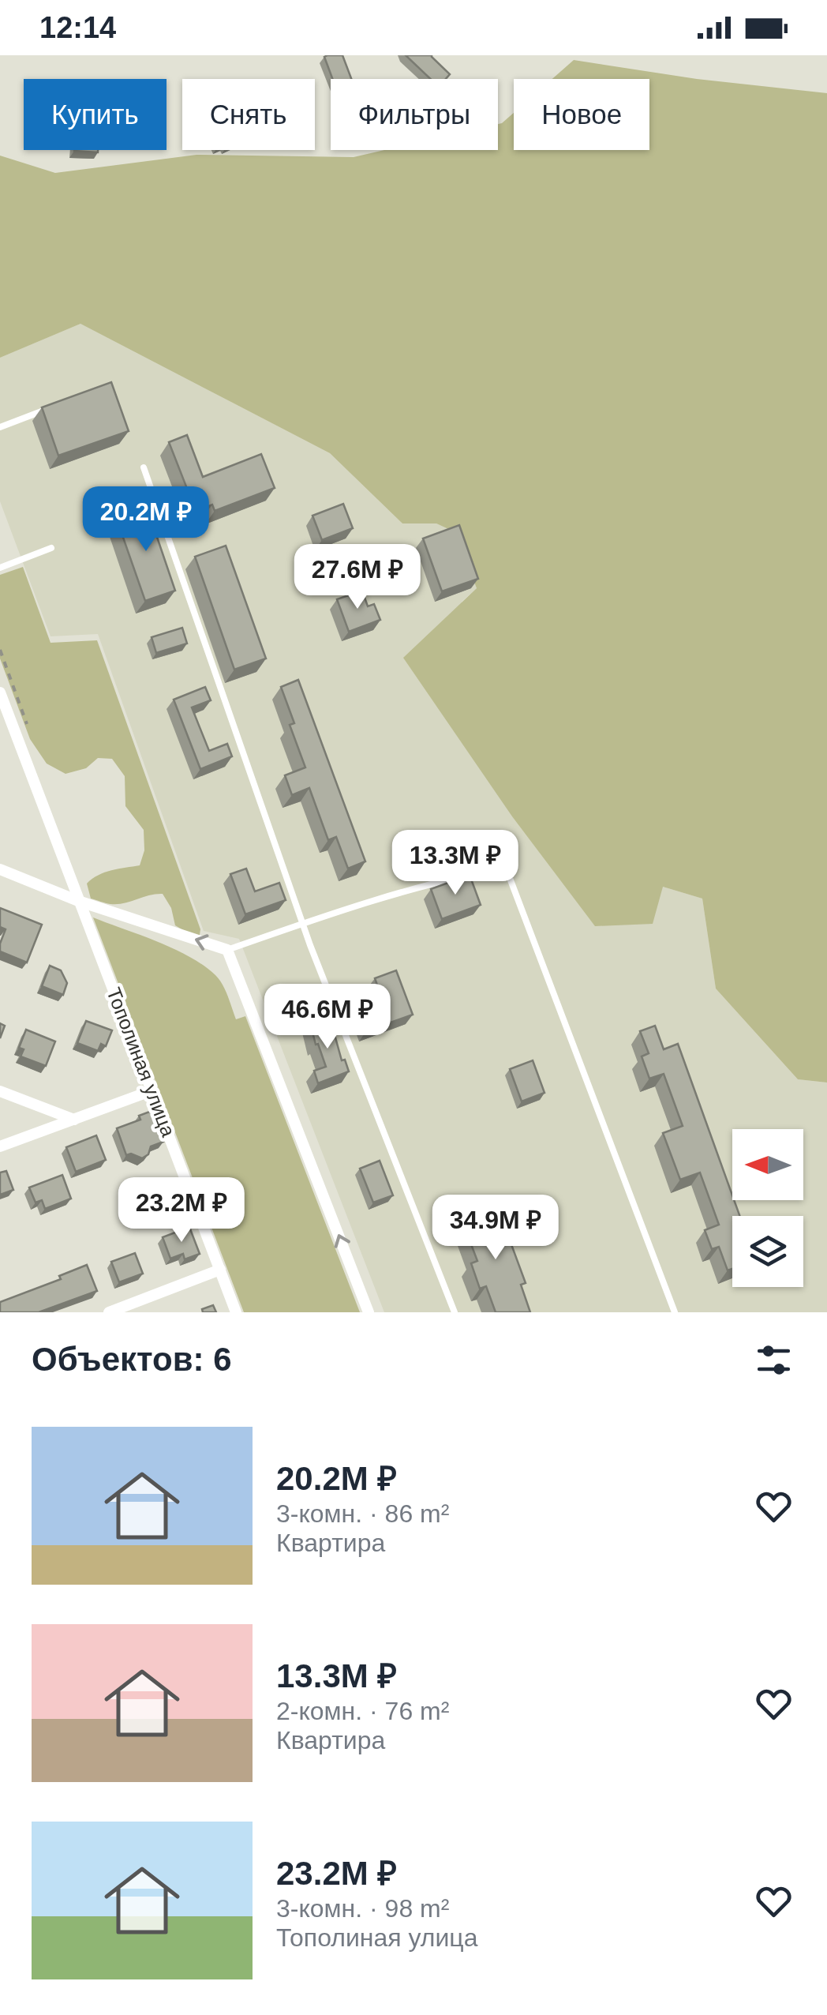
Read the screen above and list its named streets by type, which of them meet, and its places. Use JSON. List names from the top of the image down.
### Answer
{
  "streets": {
    "street": ["Тополиная улица"]
  },
  "north": "left",
  "page": {
    "status": "12:14",
    "chip": [
      "Купить",
      "Снять",
      "Фильтры",
      "Новое"
    ],
    "price": [
      "20.2M ₽",
      "27.6M ₽",
      "13.3M ₽",
      "46.6M ₽",
      "23.2M ₽",
      "34.9M ₽"
    ],
    "heading": "Объектов: 6",
    "list": [
      {
        "name": "20.2M ₽",
        "note": "3-комн. · 86 m² · Квартира"
      },
      {
        "name": "13.3M ₽",
        "note": "2-комн. · 76 m² · Квартира"
      },
      {
        "name": "23.2M ₽",
        "note": "3-комн. · 98 m² · Тополиная улица"
      }
    ]
  }
}
